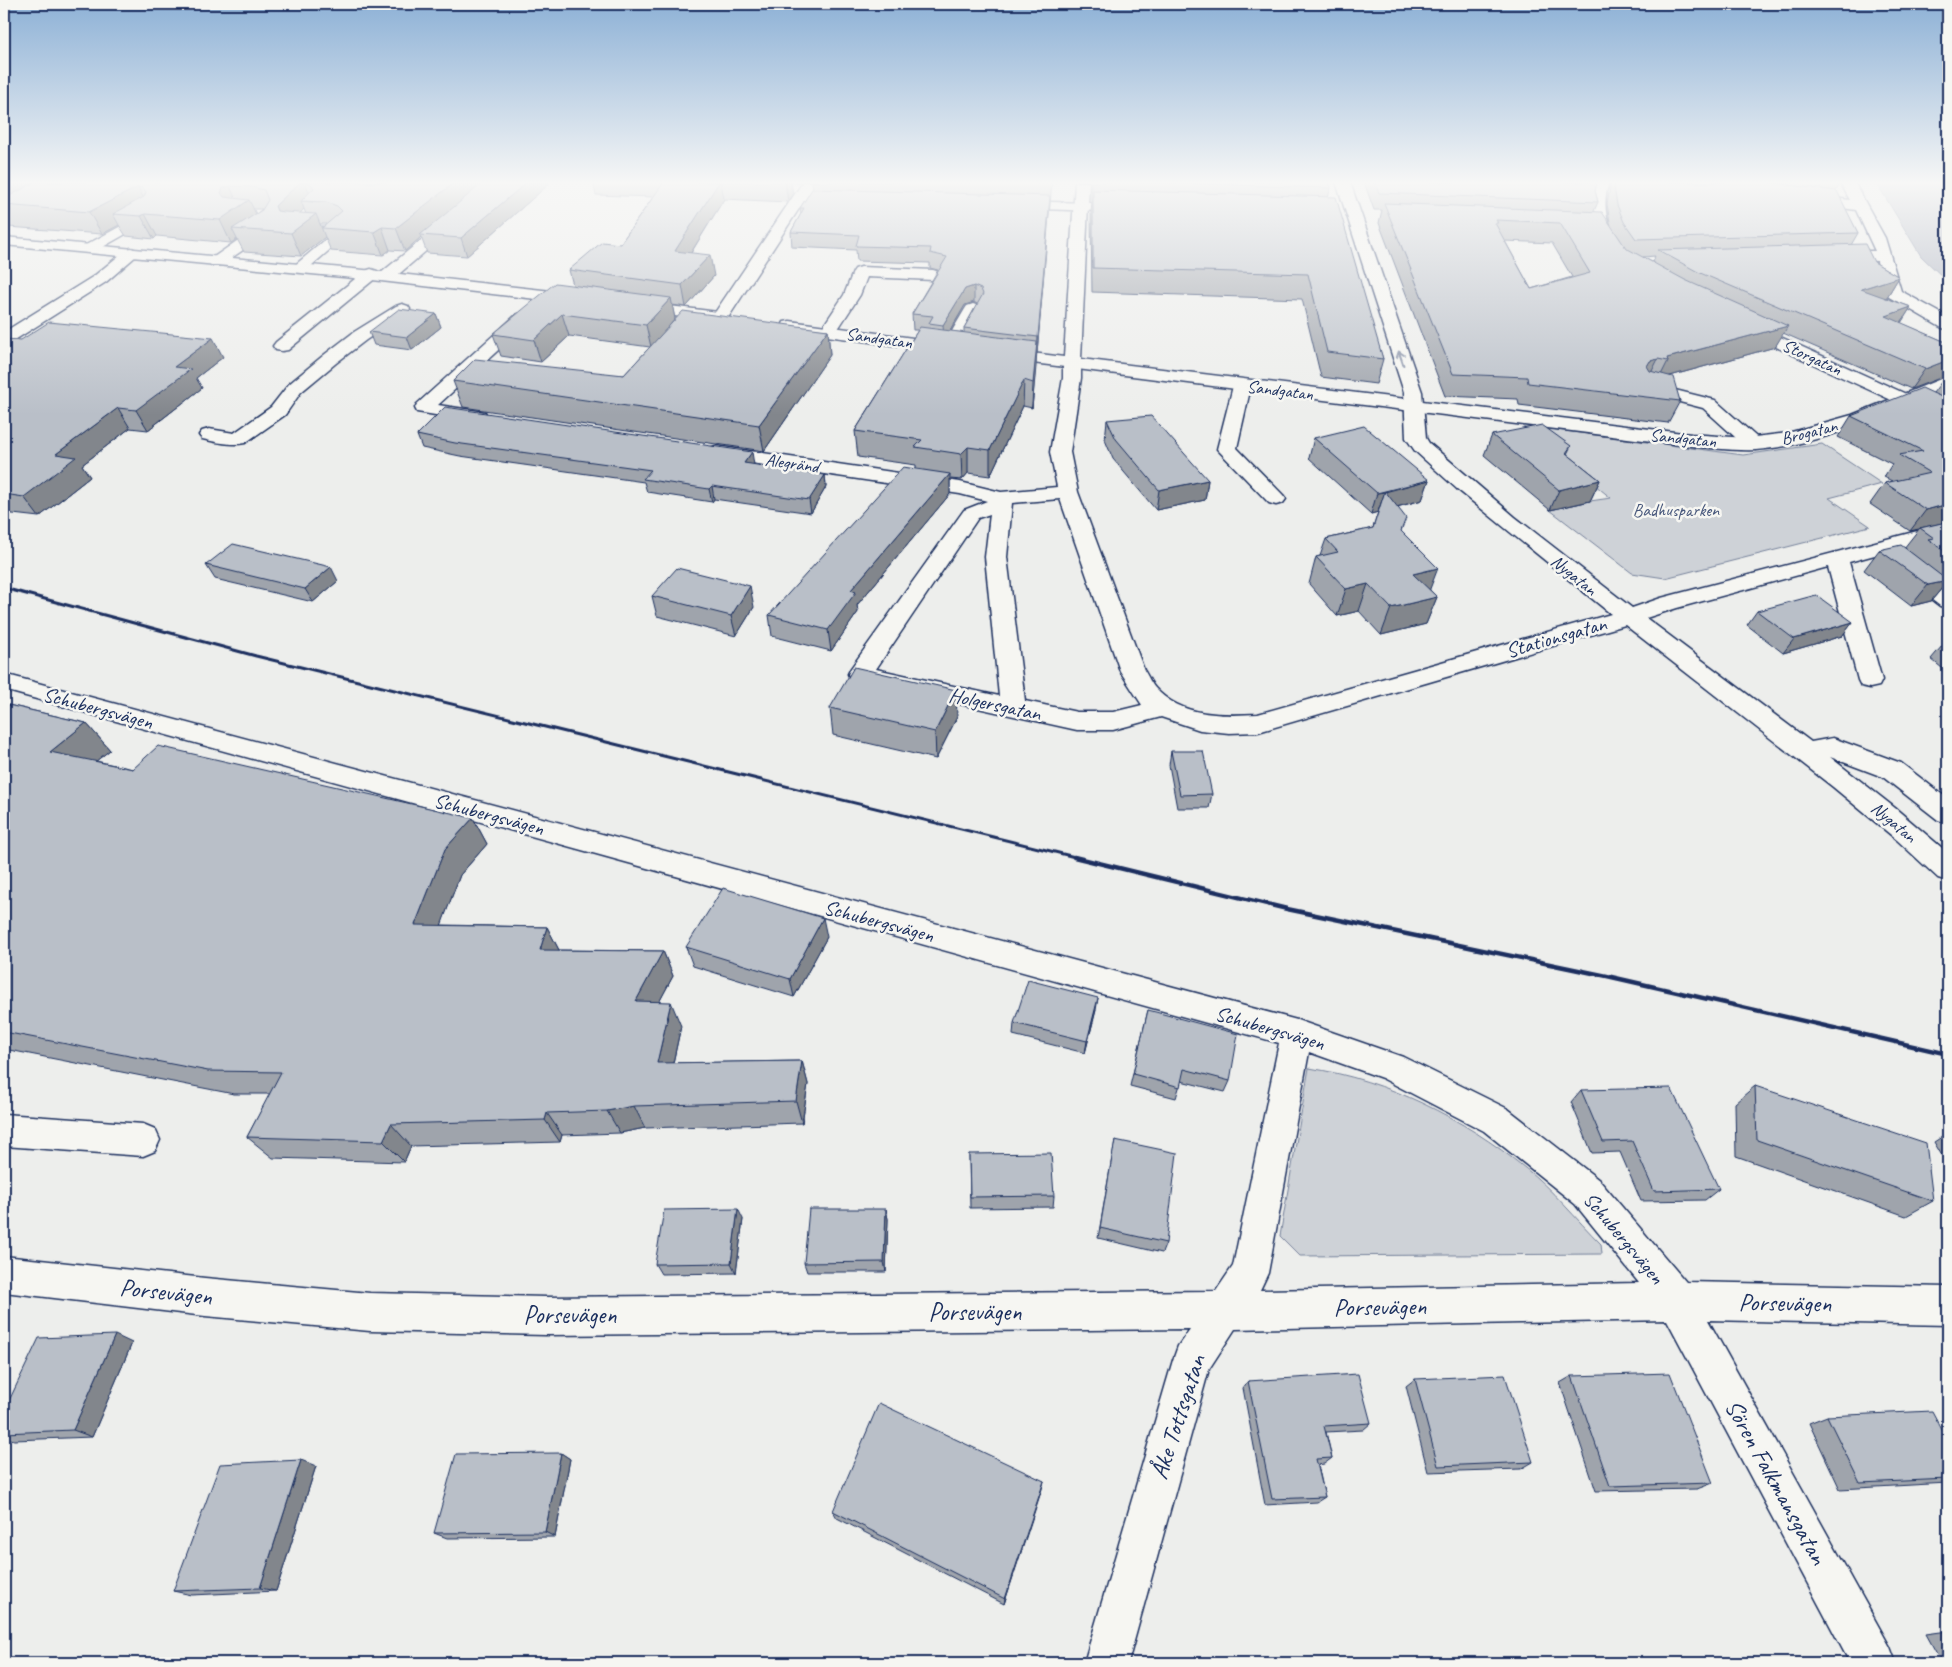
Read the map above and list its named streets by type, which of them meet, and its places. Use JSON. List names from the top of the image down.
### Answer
{
  "streets": {
    "street": [
      "Sandgatan",
      "Storgatan",
      "Brogatan",
      "Alegränd",
      "Nygatan",
      "Stationsgatan",
      "Holgersgatan",
      "Schubergsvägen",
      "Porsevägen",
      "Åke Tottsgatan",
      "Sören Falkmansgatan"
    ]
  },
  "crossings": [
    ["Sandgatan", "Brogatan"],
    ["Sandgatan", "Nygatan"],
    ["Storgatan", "Brogatan"],
    ["Alegränd", "Holgersgatan"],
    ["Nygatan", "Stationsgatan"],
    ["Stationsgatan", "Holgersgatan"],
    ["Schubergsvägen", "Porsevägen"],
    ["Schubergsvägen", "Åke Tottsgatan"],
    ["Schubergsvägen", "Sören Falkmansgatan"],
    ["Porsevägen", "Åke Tottsgatan"],
    ["Porsevägen", "Sören Falkmansgatan"]
  ],
  "parks": ["Badhusparken"]
}
